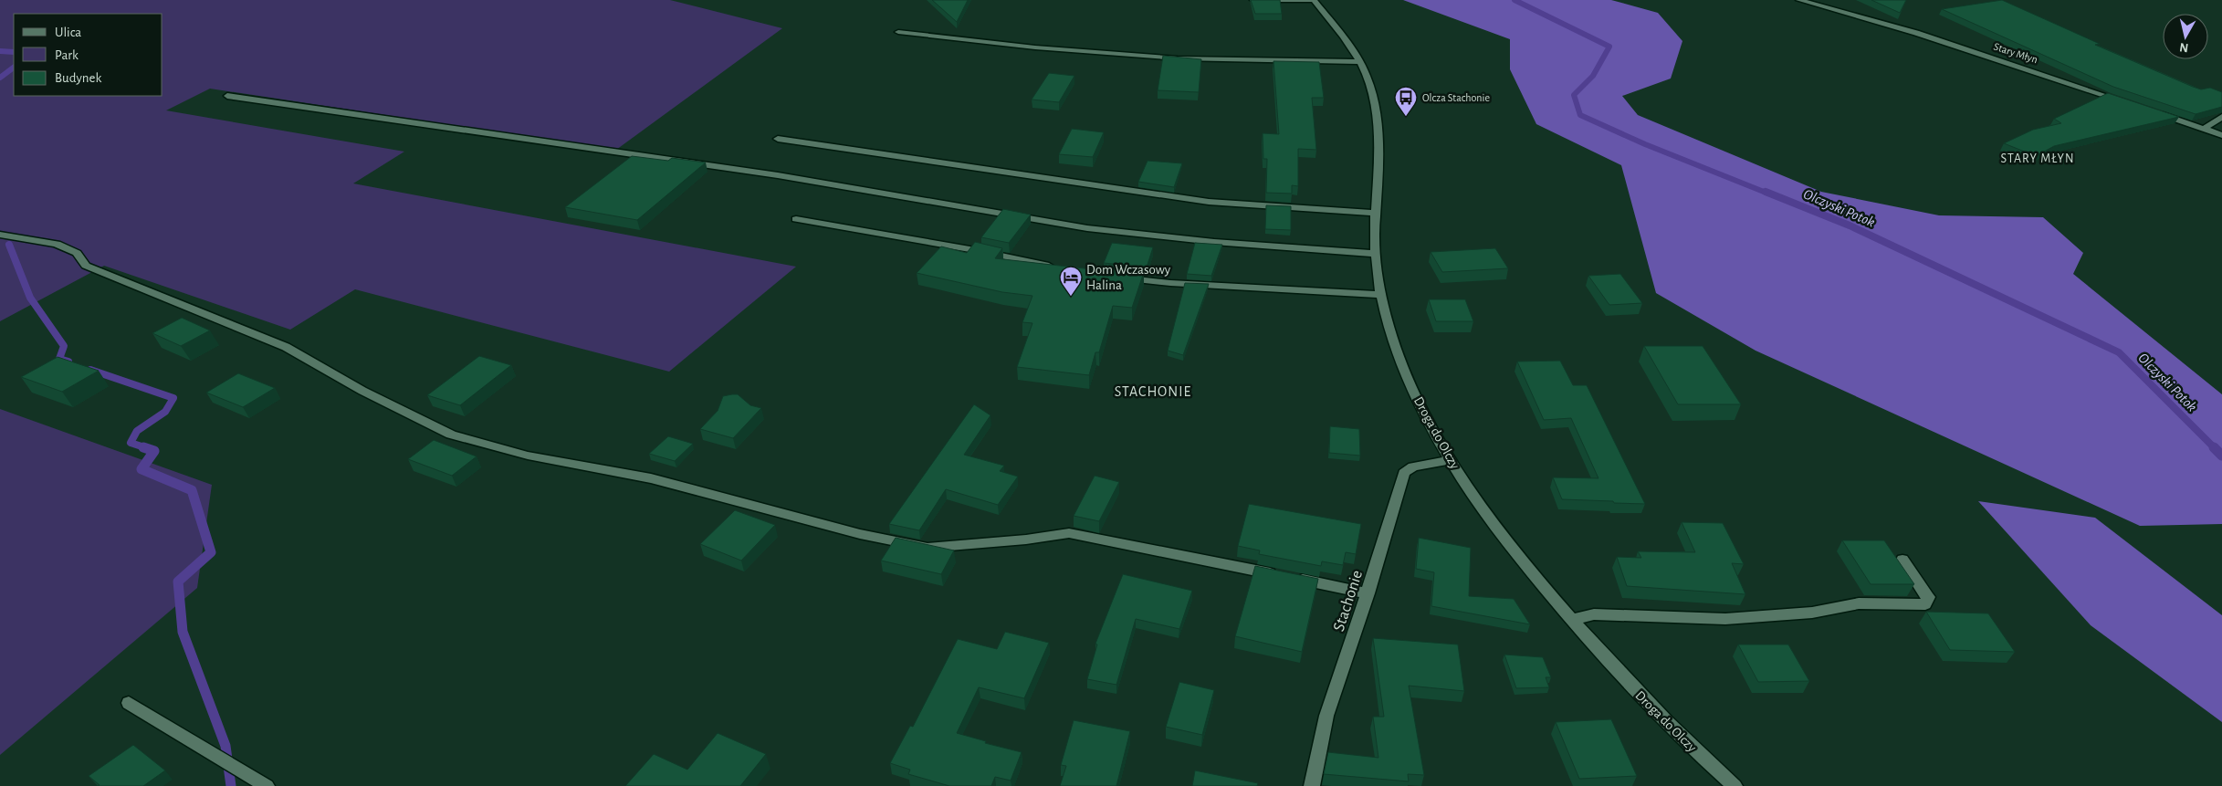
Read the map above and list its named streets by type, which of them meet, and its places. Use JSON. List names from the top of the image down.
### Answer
{
  "streets": {
    "street": ["Stary Młyn", "Droga do Olczy", "Stachonie"]
  },
  "crossings": [
    ["Droga do Olczy", "Stachonie"]
  ],
  "districts": ["STARY MŁYN", "STACHONIE"],
  "water": ["Olczyski Potok"],
  "places": {
    "bus stop": ["Olcza Stachonie"],
    "hotel": ["Dom Wczasowy Halina"]
  },
  "legend": ["Ulica", "Park", "Budynek"],
  "north": "bottom"
}
